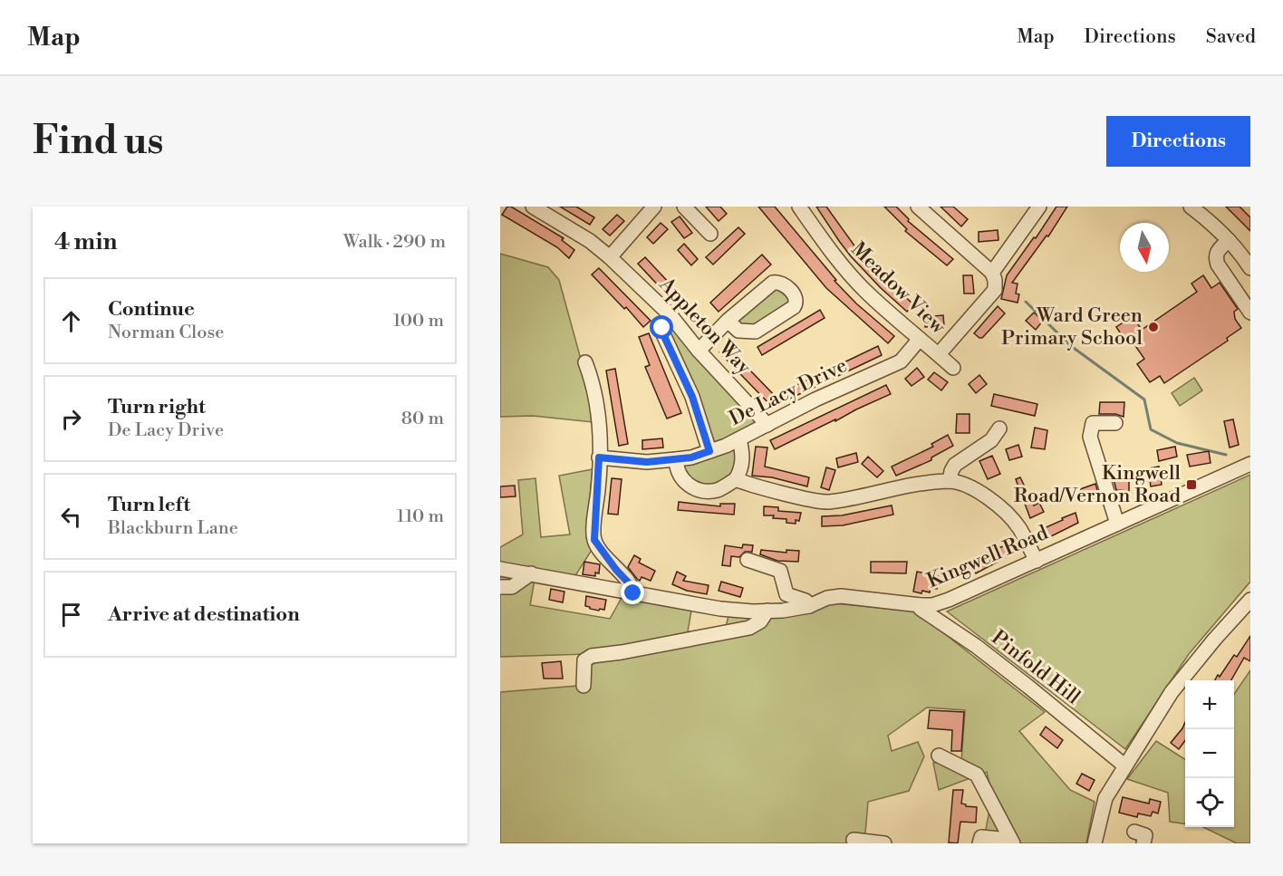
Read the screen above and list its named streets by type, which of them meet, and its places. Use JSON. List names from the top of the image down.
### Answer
{
  "streets": {
    "street": [
      "Meadow View",
      "Appleton Way",
      "De Lacy Drive",
      "Kingwell Road",
      "Pinfold Hill"
    ]
  },
  "crossings": [
    ["Meadow View", "De Lacy Drive"],
    ["Appleton Way", "De Lacy Drive"],
    ["Kingwell Road", "Pinfold Hill"]
  ],
  "places": {
    "other": ["Ward Green Primary School"],
    "transit": ["Kingwell Road/Vernon Road"]
  },
  "north": "bottom",
  "page": {
    "header": "Map",
    "nav": ["Map", "Directions", "Saved"],
    "buttons": "Directions",
    "title": "Find us",
    "heading": ["4 min", "Walk · 290 m"],
    "list": [
      ["Continue", "Norman Close", "100 m"],
      ["Turn right", "De Lacy Drive", "80 m"],
      ["Turn left", "Blackburn Lane", "110 m"],
      "Arrive at destination"
    ],
    "map_buttons": ["+", "−"]
  }
}
